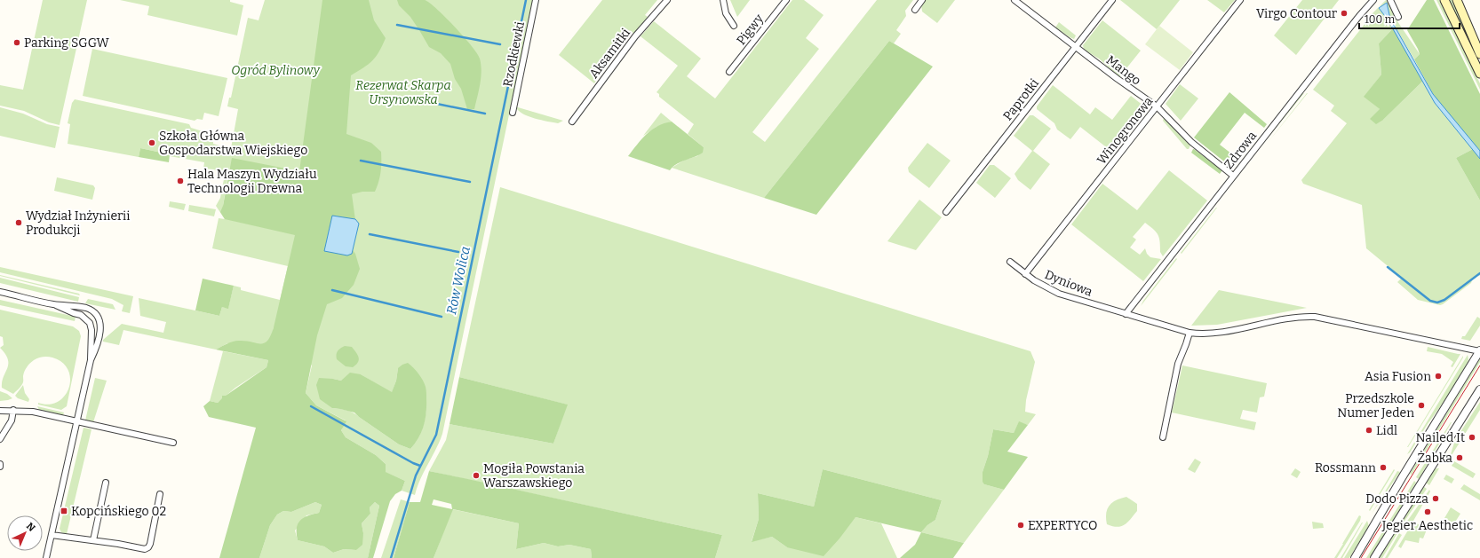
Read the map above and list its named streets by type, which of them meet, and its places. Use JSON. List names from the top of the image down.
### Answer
{
  "streets": {
    "street": [
      "Pigwy",
      "Aksamitki",
      "Rzodkiewki",
      "Mango",
      "Paprotki",
      "Winogronowa",
      "Zdrowa",
      "Dyniowa"
    ]
  },
  "crossings": [
    ["Mango", "Paprotki"],
    ["Mango", "Winogronowa"],
    ["Mango", "Zdrowa"],
    ["Winogronowa", "Dyniowa"],
    ["Zdrowa", "Dyniowa"]
  ],
  "water": ["Rów Wolica"],
  "parks": ["Ogród Bylinowy", "Rezerwat Skarpa Ursynowska"],
  "places": {
    "other": [
      "Virgo Contour",
      "Parking SGGW",
      "Szkoła Główna Gospodarstwa Wiejskiego",
      "Hala Maszyn Wydziału Technologii Drewna",
      "Wydział Inżynierii Produkcji",
      "Asia Fusion",
      "Przedszkole Numer Jeden",
      "Lidl",
      "Nailed It",
      "Żabka",
      "Rossmann",
      "Mogiła Powstania Warszawskiego",
      "Dodo Pizza",
      "Jegier Aesthetic",
      "EXPERTYCO"
    ],
    "transit": ["Kopcińskiego 02"]
  },
  "scale_bar": "100 m",
  "north": "top right"
}
